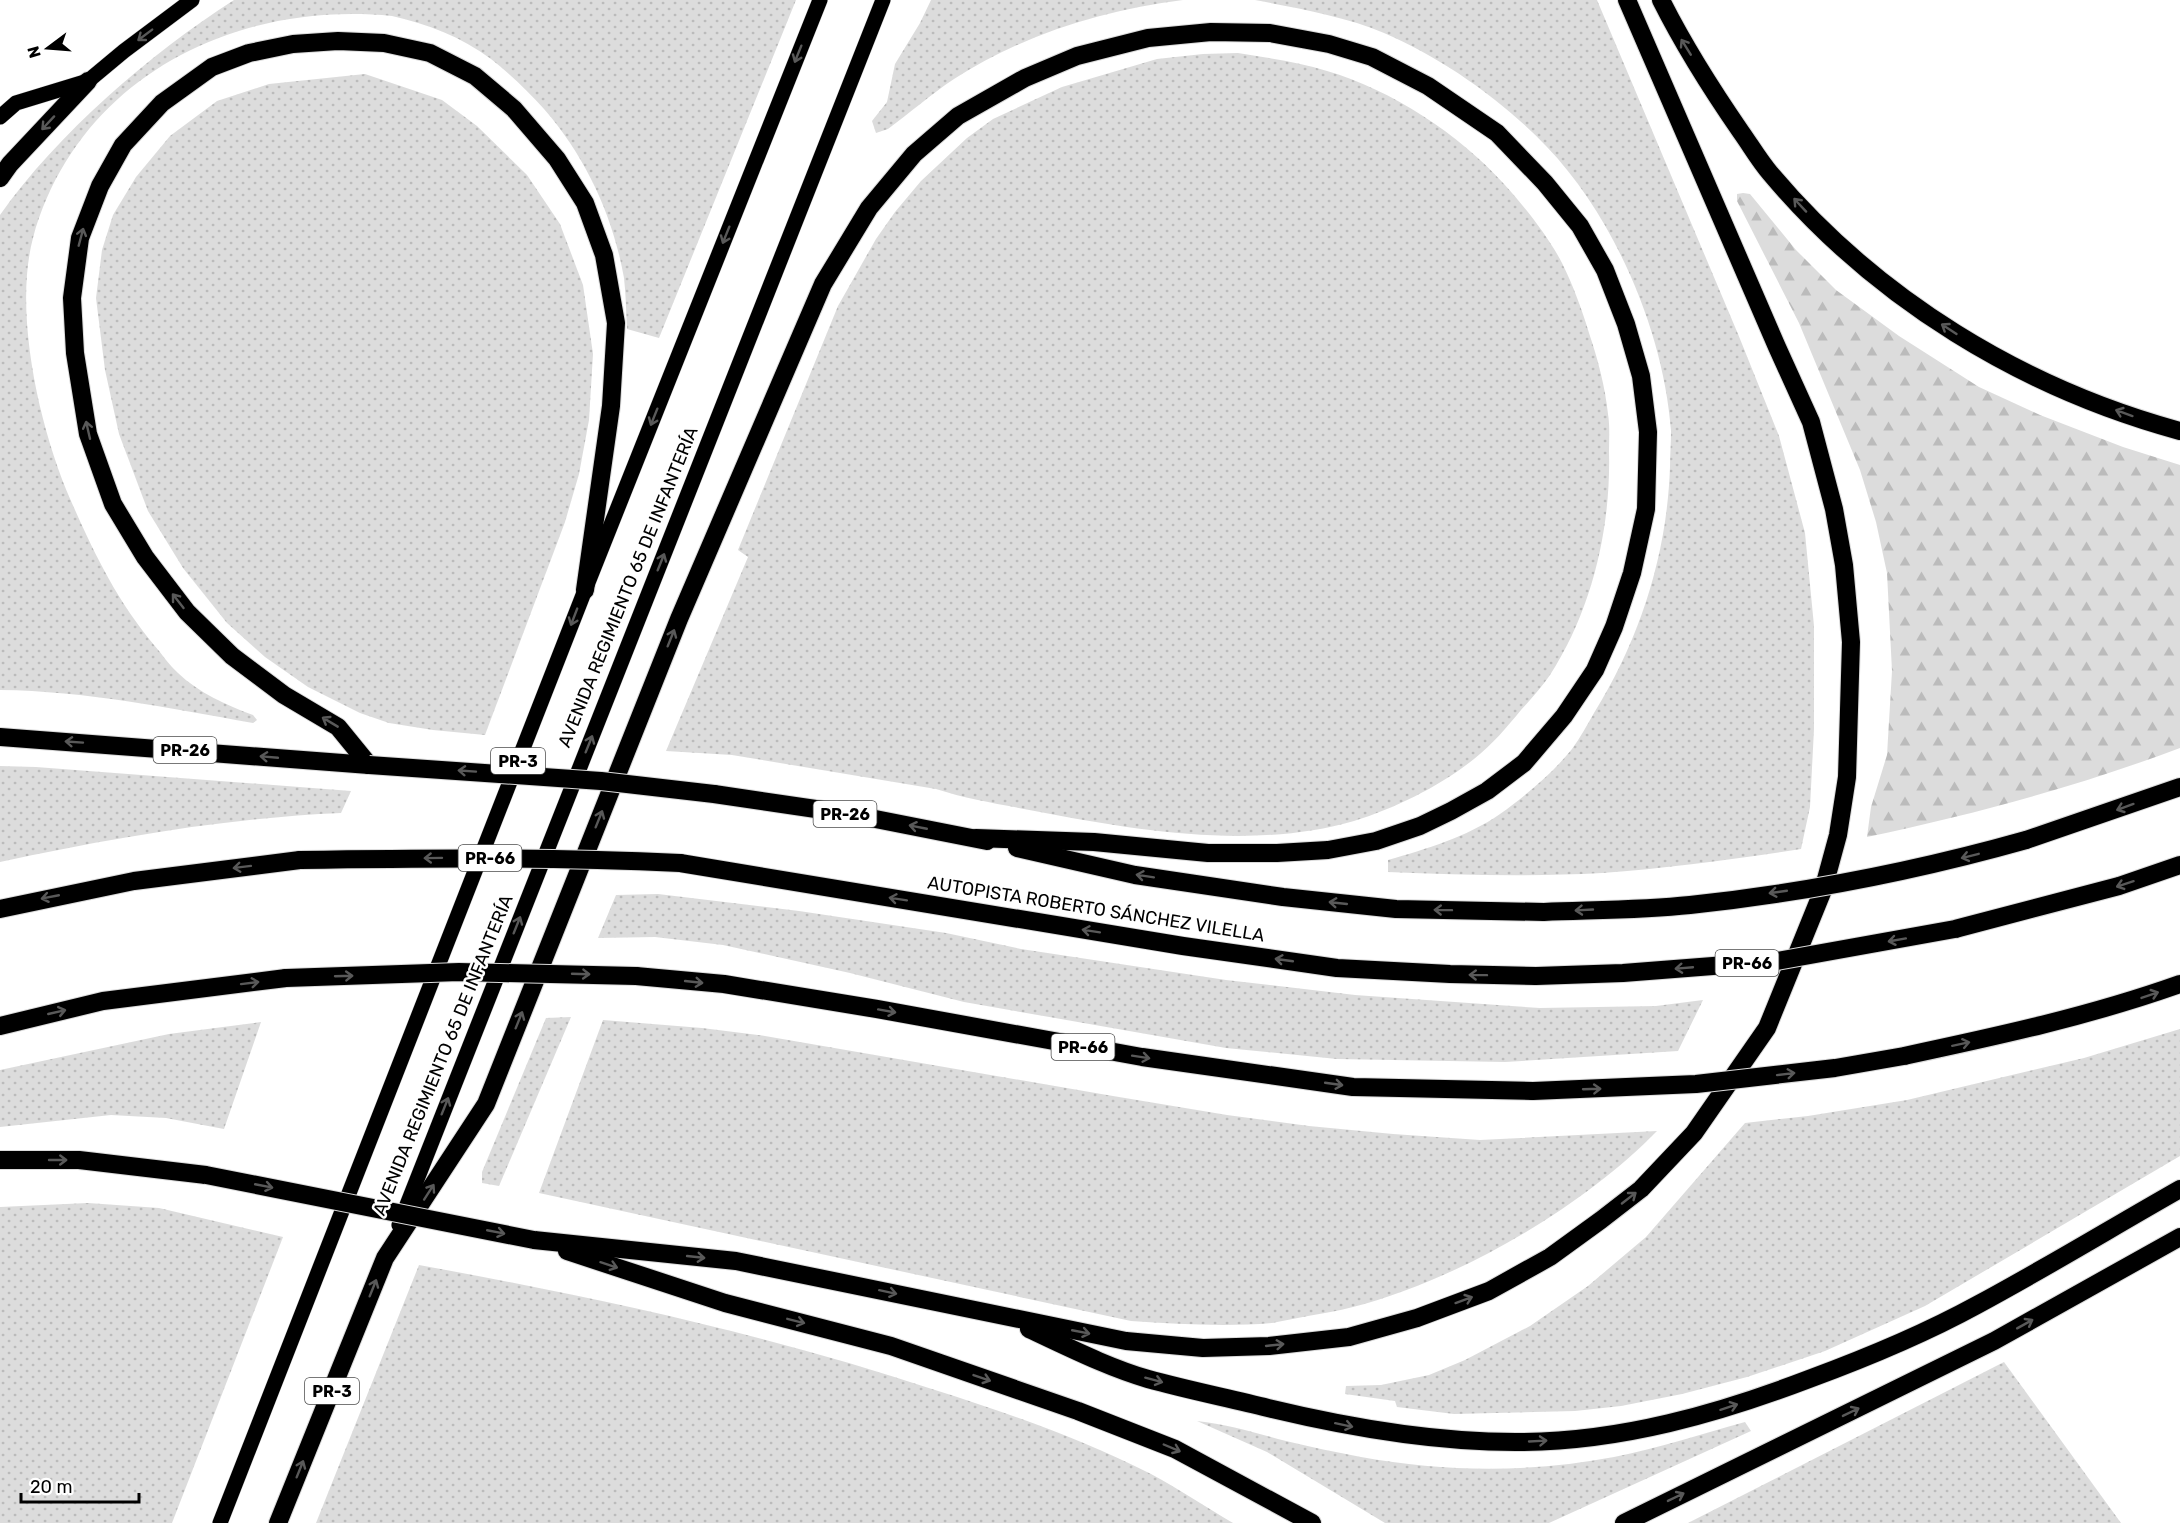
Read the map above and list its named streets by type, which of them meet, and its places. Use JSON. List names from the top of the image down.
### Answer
{
  "streets": {
    "highway": [
      "AVENIDA REGIMIENTO 65 DE INFANTERÍA",
      "PR-26",
      "PR-3",
      "PR-66",
      "AUTOPISTA ROBERTO SÁNCHEZ VILELLA"
    ]
  },
  "scale_bar": "20 m",
  "north": "left"
}
